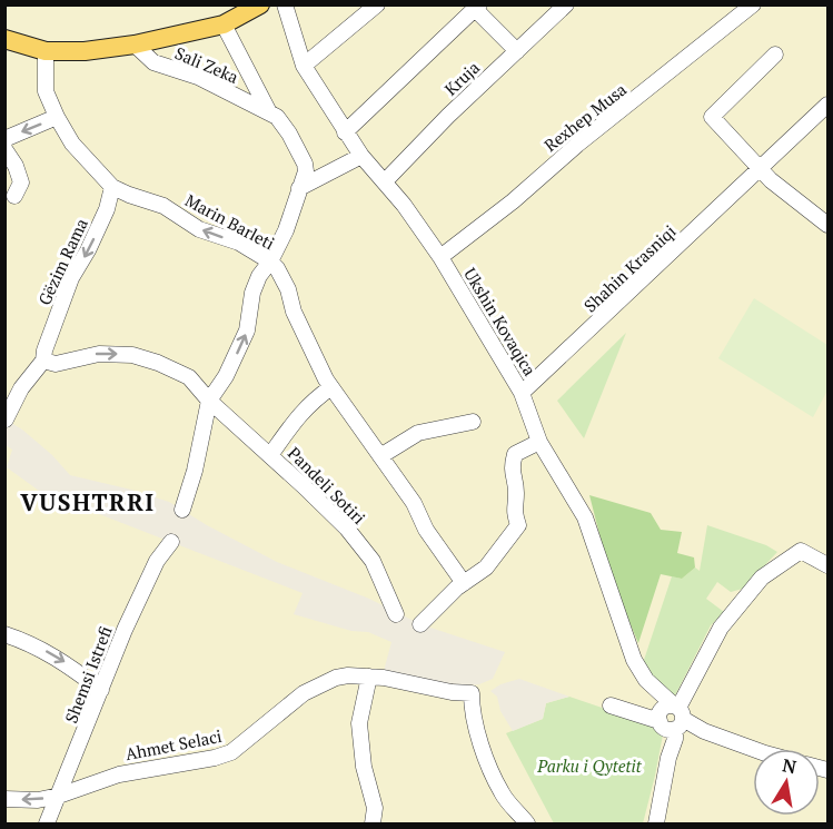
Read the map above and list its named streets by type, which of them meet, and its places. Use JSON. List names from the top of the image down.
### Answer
{
  "streets": {
    "street": [
      "Sali Zeka",
      "Kruja",
      "Rexhep Musa",
      "Marin Barleti",
      "Gëzim Rama",
      "Shahin Krasniqi",
      "Ukshin Kovaqica",
      "Pandeli Sotiri",
      "Shemsi Istrefi",
      "Ahmet Selaci"
    ]
  },
  "crossings": [
    ["Sali Zeka", "Marin Barleti"],
    ["Sali Zeka", "Pandeli Sotiri"],
    ["Kruja", "Ukshin Kovaqica"],
    ["Rexhep Musa", "Ukshin Kovaqica"],
    ["Marin Barleti", "Gëzim Rama"],
    ["Gëzim Rama", "Pandeli Sotiri"],
    ["Shahin Krasniqi", "Ukshin Kovaqica"],
    ["Shemsi Istrefi", "Ahmet Selaci"]
  ],
  "one_way": ["Gëzim Rama", "Pandeli Sotiri"],
  "districts": ["VUSHTRRI"],
  "parks": ["Parku i Qytetit"],
  "north": "top"
}
